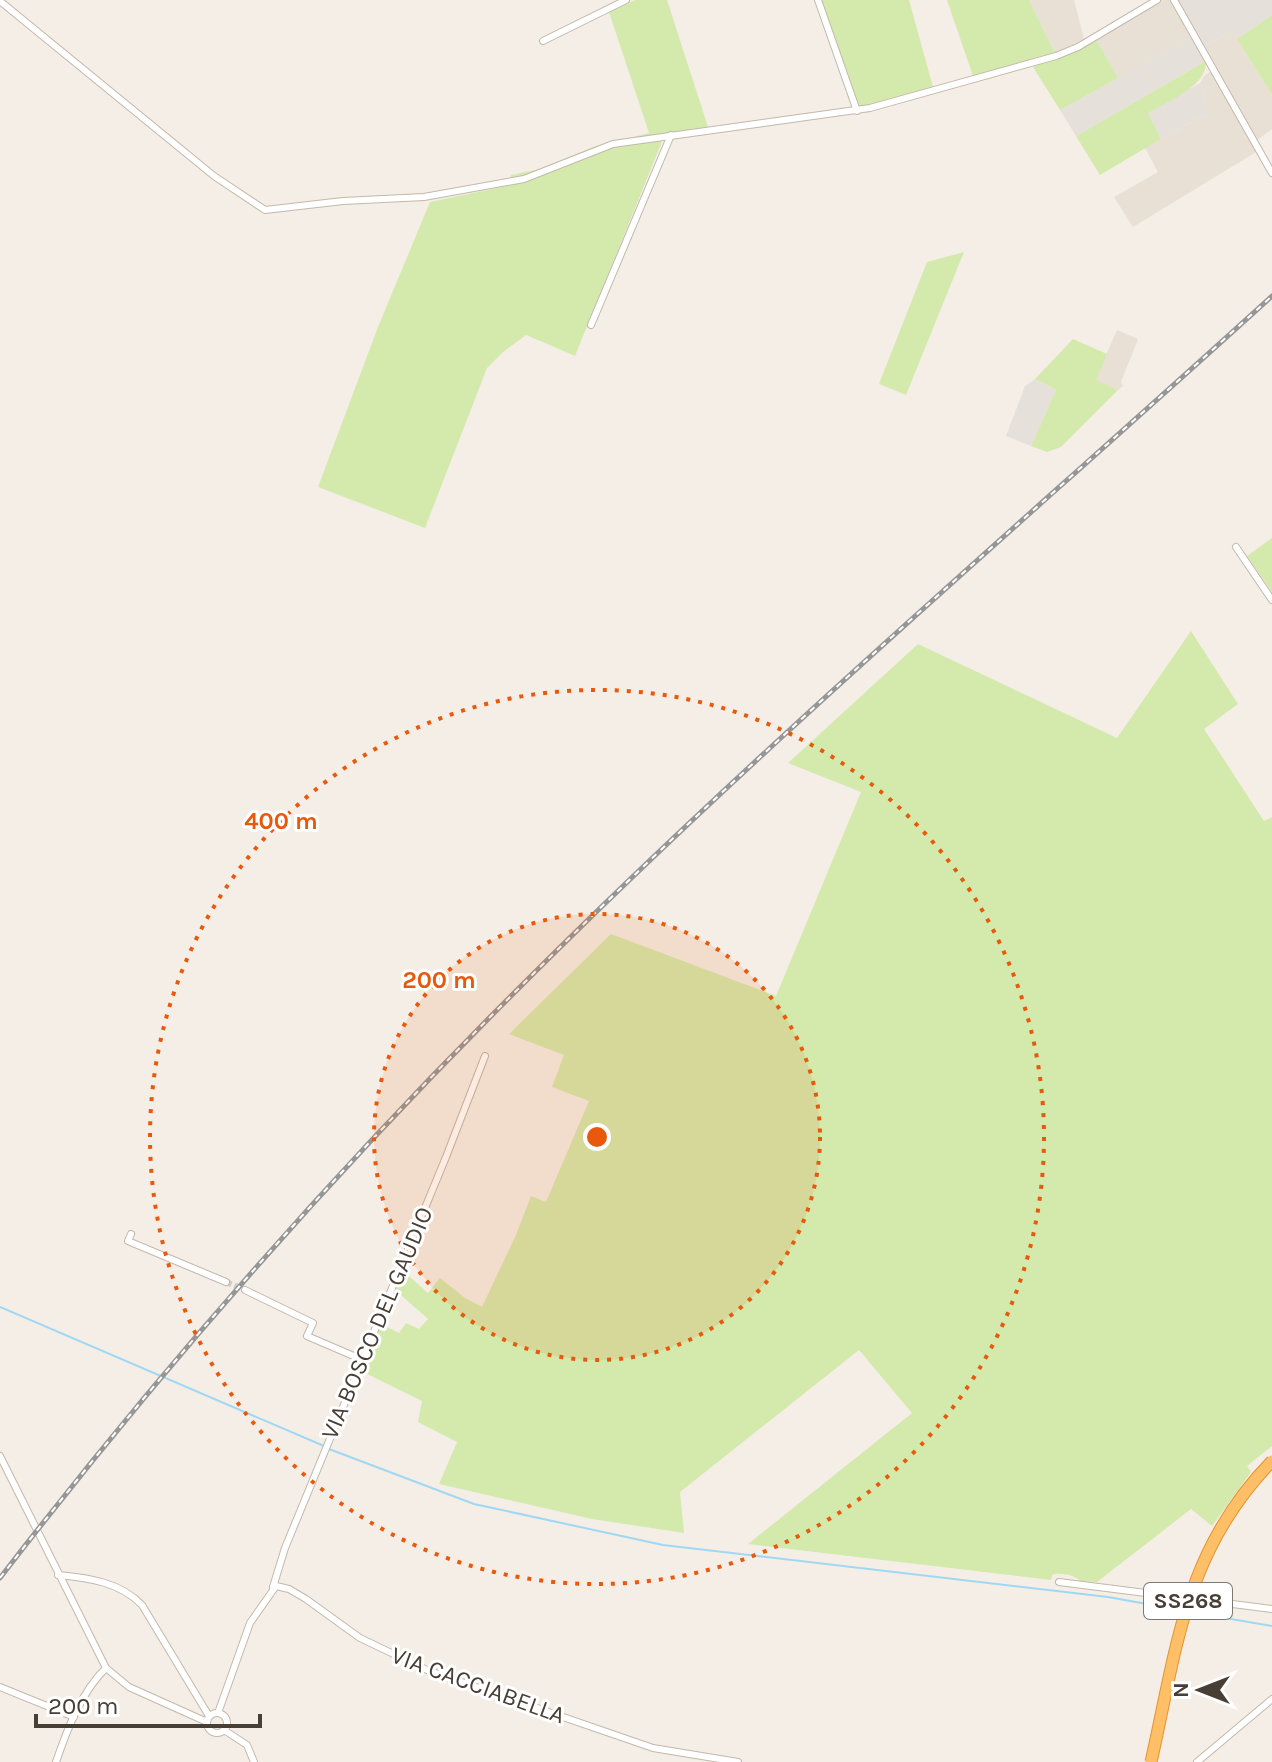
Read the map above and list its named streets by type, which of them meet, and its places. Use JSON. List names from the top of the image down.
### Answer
{
  "streets": {
    "highway": ["SS268"],
    "street": ["VIA BOSCO DEL GAUDIO", "VIA CACCIABELLA"]
  },
  "crossings": [
    ["VIA BOSCO DEL GAUDIO", "VIA CACCIABELLA"]
  ],
  "scale_bar": "200 m",
  "north": "left",
  "rings": ["400 m", "200 m"]
}
